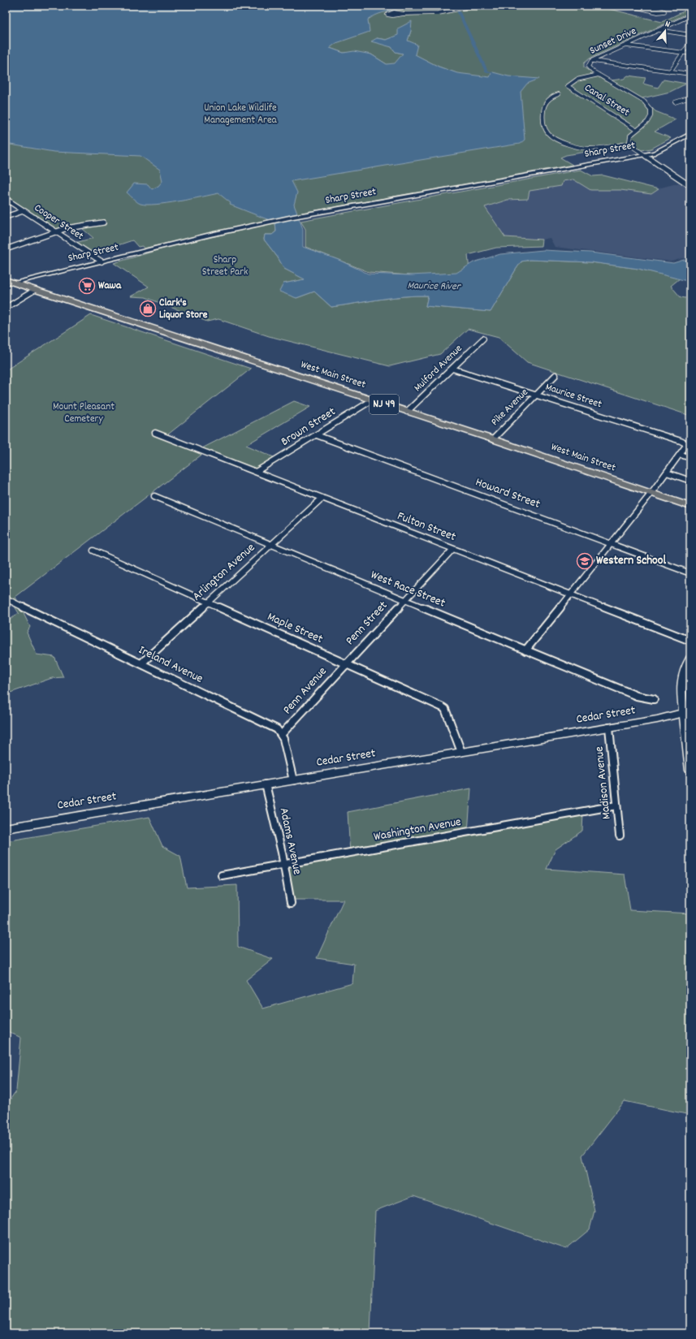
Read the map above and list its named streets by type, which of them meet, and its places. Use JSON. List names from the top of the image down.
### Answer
{
  "streets": {
    "highway": ["West Main Street", "NJ 49"],
    "main road": ["Cedar Street"],
    "street": [
      "Sunset Drive",
      "Canal Street",
      "Sharp Street",
      "Cooper Street",
      "Mulford Avenue",
      "Maurice Street",
      "Pike Avenue",
      "Brown Street",
      "Howard Street",
      "Fulton Street",
      "Arlington Avenue",
      "West Race Street",
      "Penn Street",
      "Maple Street",
      "Ireland Avenue",
      "Penn Avenue",
      "Madison Avenue",
      "Washington Avenue",
      "Adams Avenue"
    ]
  },
  "crossings": [
    ["Sunset Drive", "Canal Street"],
    ["Sharp Street", "Cooper Street"],
    ["Sharp Street", "West Main Street"],
    ["Mulford Avenue", "West Main Street"],
    ["Mulford Avenue", "Maurice Street"],
    ["West Main Street", "Pike Avenue"],
    ["West Main Street", "Brown Street"],
    ["Maurice Street", "Pike Avenue"],
    ["Brown Street", "Howard Street"],
    ["Brown Street", "Fulton Street"],
    ["Fulton Street", "Arlington Avenue"],
    ["Arlington Avenue", "West Race Street"],
    ["Arlington Avenue", "Maple Street"],
    ["Arlington Avenue", "Ireland Avenue"],
    ["West Race Street", "Penn Street"],
    ["Penn Street", "Maple Street"],
    ["Penn Street", "Penn Avenue"],
    ["Maple Street", "Penn Avenue"],
    ["Maple Street", "Cedar Street"],
    ["Ireland Avenue", "Penn Avenue"],
    ["Cedar Street", "Madison Avenue"],
    ["Cedar Street", "Adams Avenue"],
    ["Madison Avenue", "Washington Avenue"],
    ["Washington Avenue", "Adams Avenue"]
  ],
  "water": ["Maurice River"],
  "parks": ["Union Lake Wildlife Management Area", "Sharp Street Park", "Mount Pleasant Cemetery"],
  "places": {
    "supermarket": ["Wawa"],
    "shop": ["Clark's Liquor Store"],
    "school or university": ["Western School"]
  },
  "north": "top"
}
